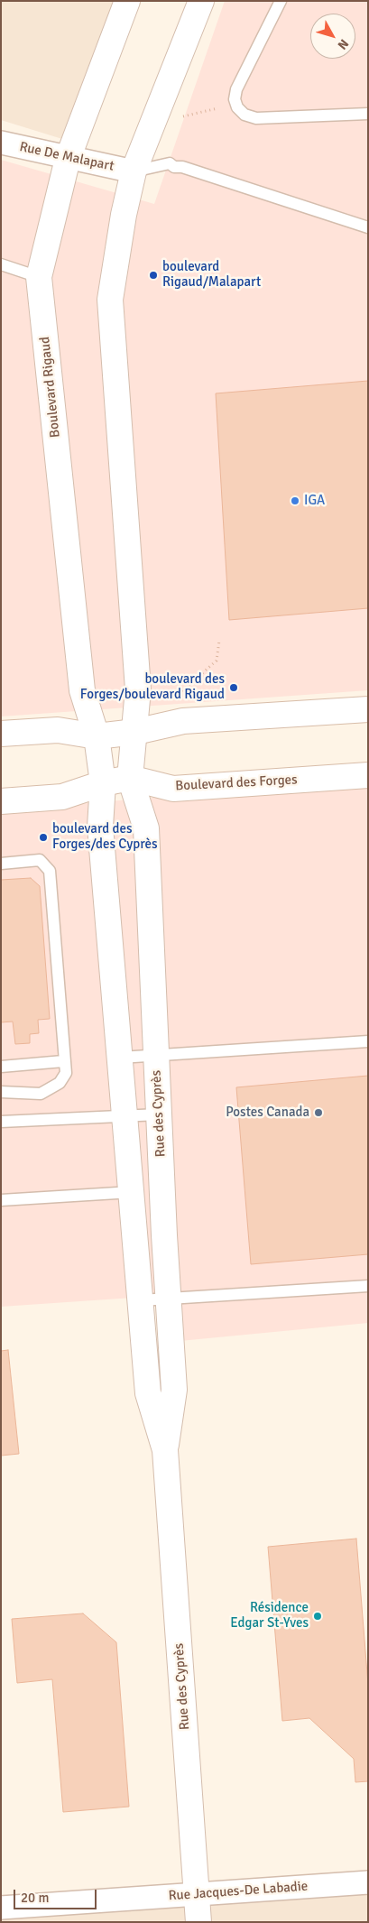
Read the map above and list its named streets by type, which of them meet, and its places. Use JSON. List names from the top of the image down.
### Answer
{
  "streets": {
    "street": [
      "Rue De Malapart",
      "Boulevard Rigaud",
      "Boulevard des Forges",
      "Rue des Cyprès",
      "Rue Jacques-De Labadie"
    ]
  },
  "crossings": [
    ["Rue De Malapart", "Boulevard Rigaud"],
    ["Boulevard Rigaud", "Boulevard des Forges"],
    ["Boulevard Rigaud", "Rue des Cyprès"],
    ["Boulevard des Forges", "Rue des Cyprès"],
    ["Rue des Cyprès", "Rue Jacques-De Labadie"]
  ],
  "places": [
    "boulevard Rigaud/Malapart",
    "IGA",
    "boulevard des Forges/boulevard Rigaud",
    "boulevard des Forges/des Cyprès",
    "Postes Canada",
    "Résidence Edgar St-Yves"
  ],
  "scale_bar": "20 m",
  "north": "bottom right"
}
